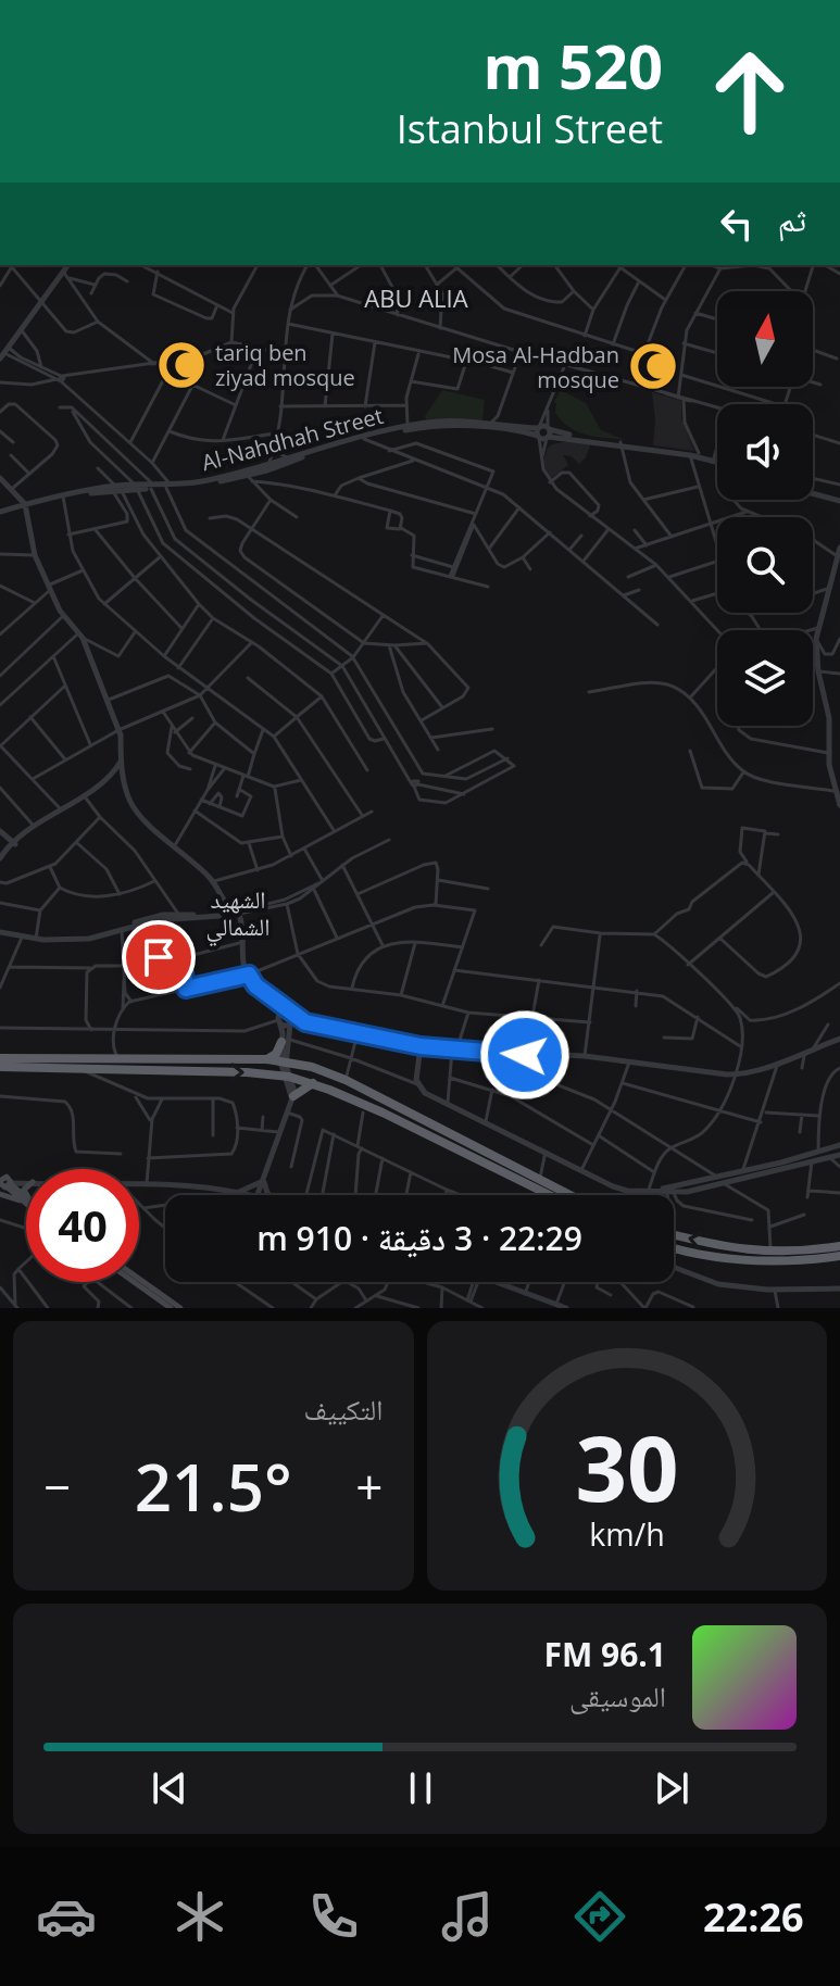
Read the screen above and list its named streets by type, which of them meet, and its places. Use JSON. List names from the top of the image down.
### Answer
{
  "streets": {
    "street": ["Al-Nahdhah Street"]
  },
  "districts": ["ABU ALIA", "الشهيد الشمالي"],
  "places": {
    "mosque": ["tariq ben ziyad mosque", "Mosa Al-Hadban mosque"]
  },
  "north": "top",
  "page": {
    "turn": ["520 m", "Istanbul Street"],
    "then": "ثم",
    "limit": "40",
    "trip": "22:29 · 3 دقيقة · 910 m",
    "tile": "التكييف",
    "heat": ["−", "21.5°", "+"],
    "song": ["96.1 FM", "الموسيقى"],
    "tabs": "22:26",
    "gauge": ["30", "km/h"]
  }
}
